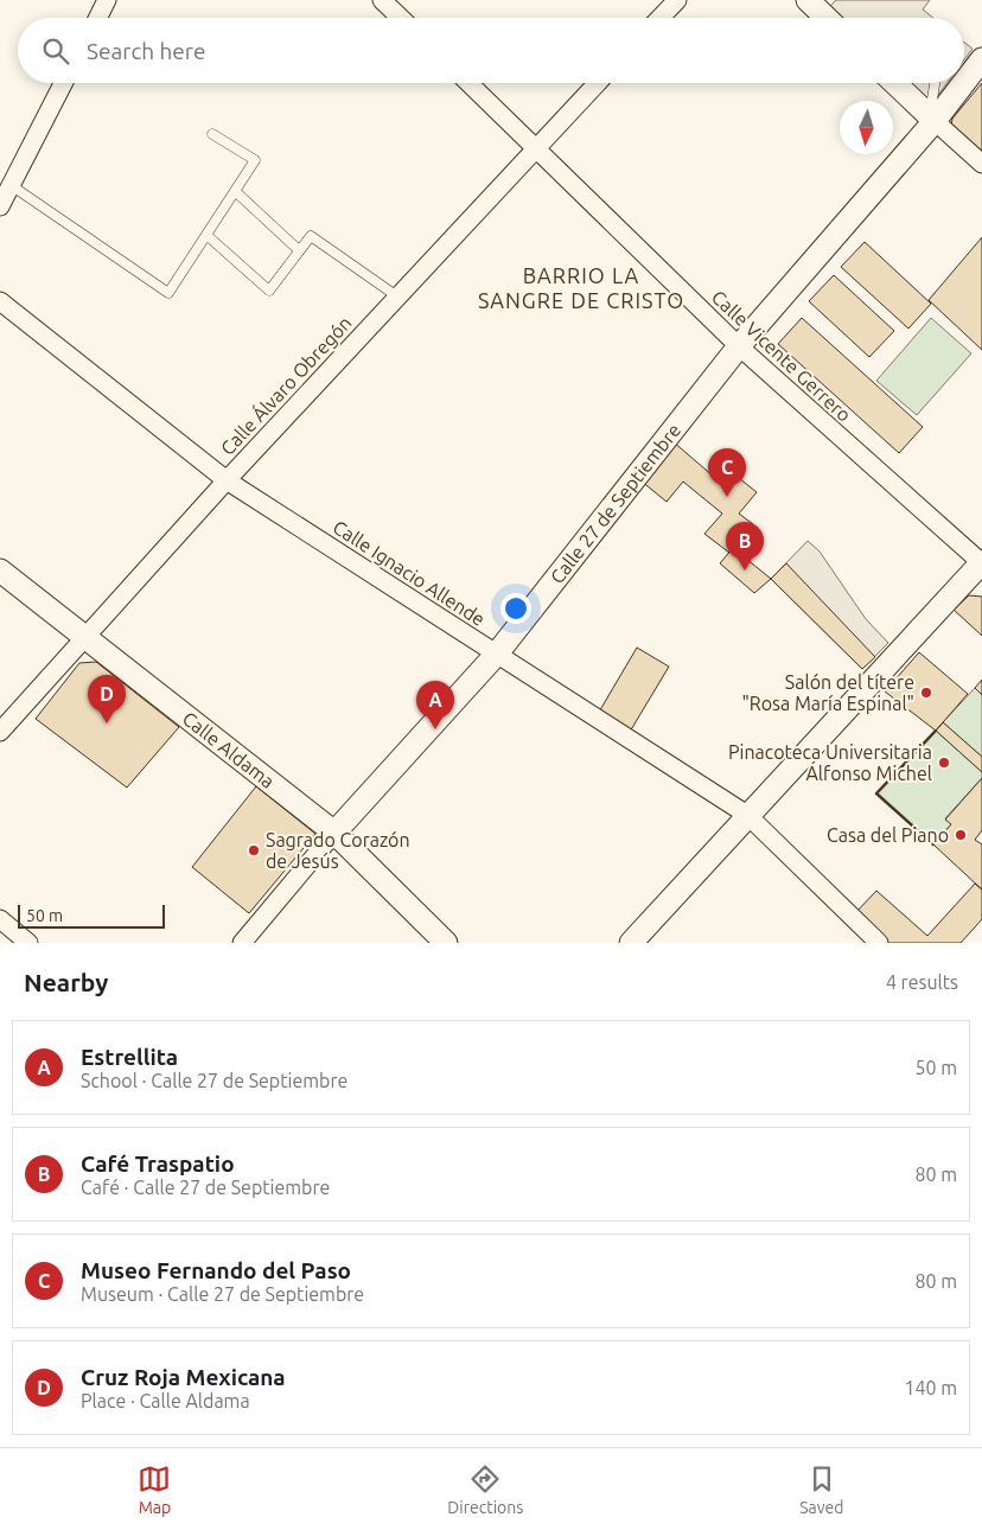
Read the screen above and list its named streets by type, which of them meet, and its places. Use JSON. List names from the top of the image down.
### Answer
{
  "streets": {
    "street": [
      "Calle Vicente Gerrero",
      "Calle Álvaro Obregón",
      "Calle 27 de Septiembre",
      "Calle Ignacio Allende",
      "Calle Aldama"
    ]
  },
  "crossings": [
    ["Calle Vicente Gerrero", "Calle Álvaro Obregón"],
    ["Calle Vicente Gerrero", "Calle 27 de Septiembre"],
    ["Calle Álvaro Obregón", "Calle Ignacio Allende"],
    ["Calle Álvaro Obregón", "Calle Aldama"],
    ["Calle 27 de Septiembre", "Calle Ignacio Allende"],
    ["Calle 27 de Septiembre", "Calle Aldama"]
  ],
  "districts": ["BARRIO LA SANGRE DE CRISTO"],
  "places": [
    "Salón del títere \"Rosa María Espinal\"",
    "Pinacoteca Universitaria Alfonso Michel",
    "Casa del Piano",
    "Sagrado Corazón de Jesús"
  ],
  "scale_bar": "50 m",
  "north": "bottom",
  "page": {
    "search": "Search here",
    "pins": [
      "C",
      "B",
      "D",
      "A"
    ],
    "scale": "50 m",
    "heading": ["Nearby", "4 results"],
    "list": [
      {
        "mark": "A",
        "name": "Estrellita",
        "note": "School · Calle 27 de Septiembre",
        "value": "50 m"
      },
      {
        "mark": "B",
        "name": "Café Traspatio",
        "note": "Café · Calle 27 de Septiembre",
        "value": "80 m"
      },
      {
        "mark": "C",
        "name": "Museo Fernando del Paso",
        "note": "Museum · Calle 27 de Septiembre",
        "value": "80 m"
      },
      {
        "mark": "D",
        "name": "Cruz Roja Mexicana",
        "note": "Place · Calle Aldama",
        "value": "140 m"
      }
    ],
    "nav": ["Map", "Directions", "Saved"]
  }
}
